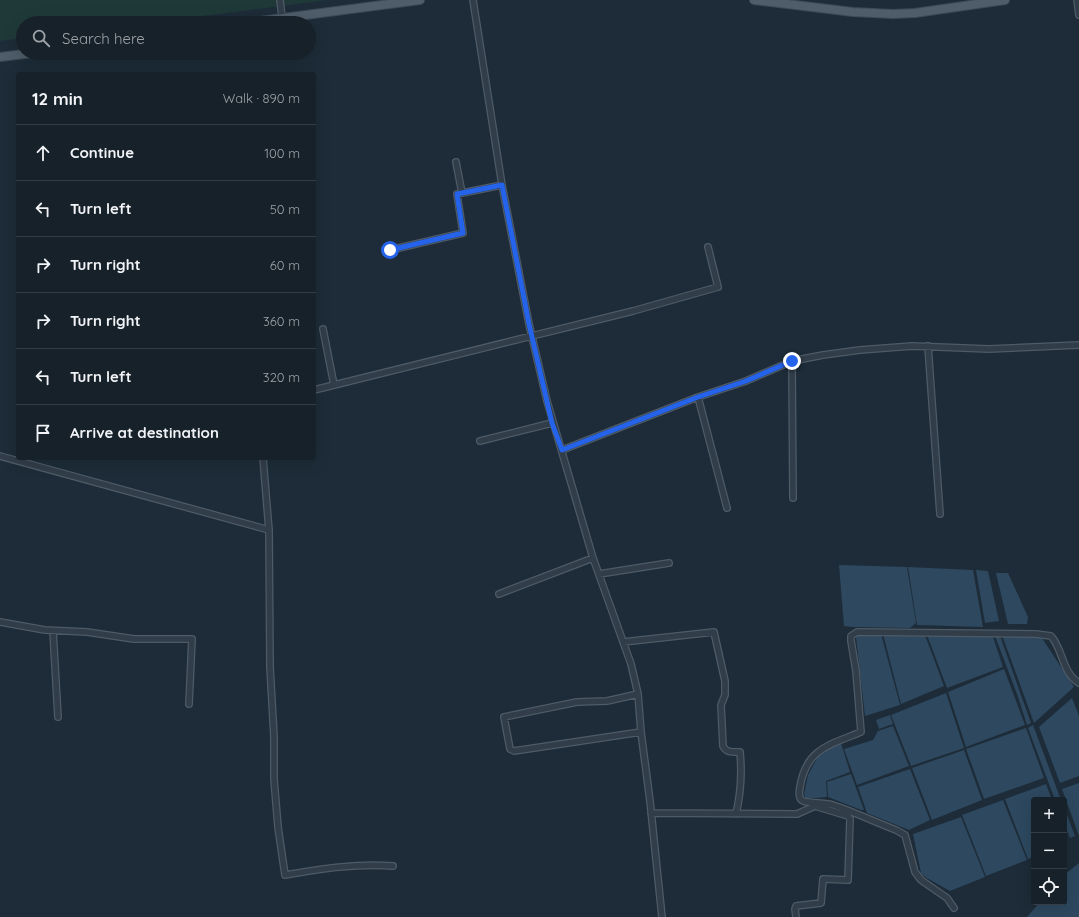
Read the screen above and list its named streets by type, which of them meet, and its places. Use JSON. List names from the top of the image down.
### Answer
{
  "page": {
    "search": "Search here",
    "heading": ["12 min", "Walk · 890 m"],
    "list": [
      ["Continue", "100 m"],
      ["Turn left", "50 m"],
      ["Turn right", "60 m"],
      ["Turn right", "360 m"],
      ["Turn left", "320 m"],
      "Arrive at destination"
    ],
    "map_buttons": ["+", "−"]
  }
}
